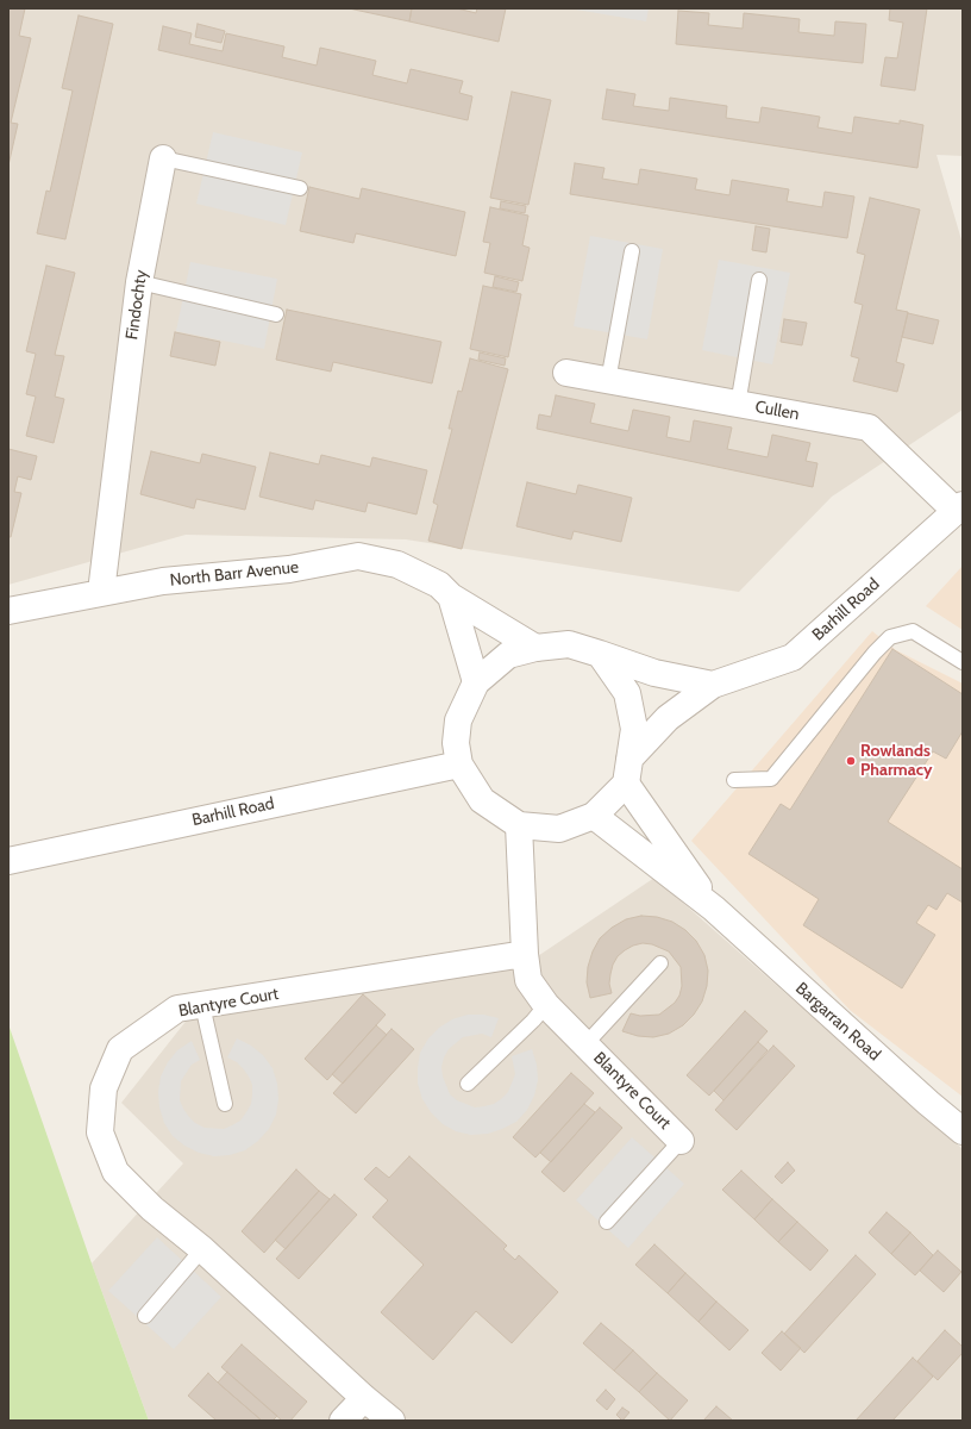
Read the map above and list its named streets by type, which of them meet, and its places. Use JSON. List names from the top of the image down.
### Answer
{
  "streets": {
    "street": [
      "Findochty",
      "Cullen",
      "North Barr Avenue",
      "Barhill Road",
      "Blantyre Court",
      "Bargarran Road"
    ]
  },
  "crossings": [
    ["Findochty", "North Barr Avenue"],
    ["Cullen", "Barhill Road"]
  ],
  "places": ["Rowlands Pharmacy"]
}
